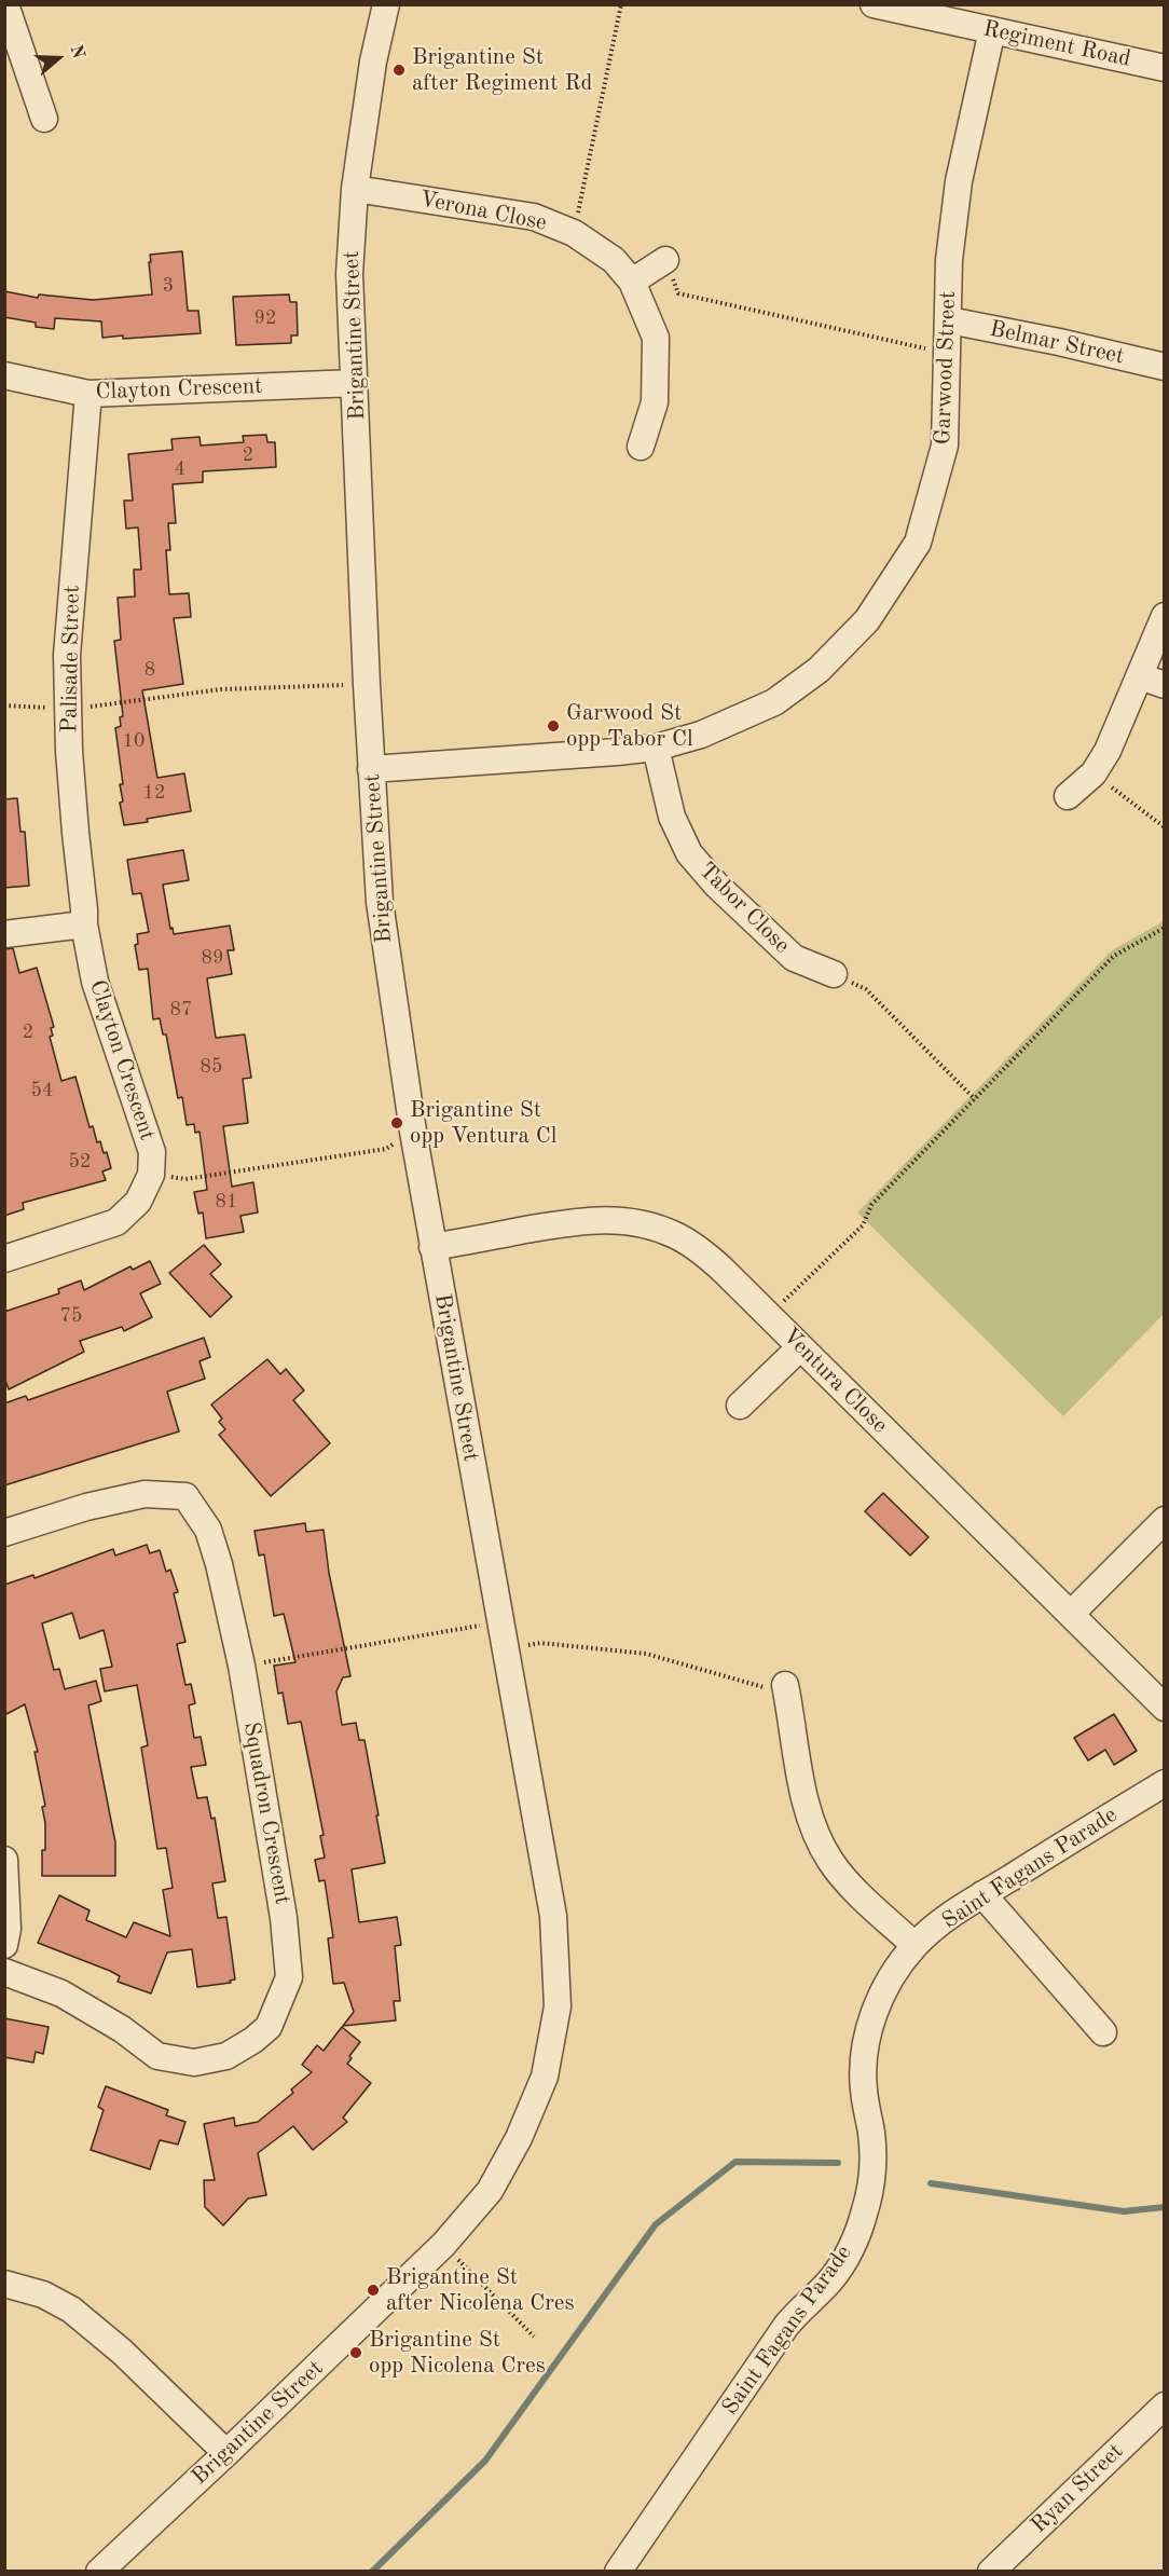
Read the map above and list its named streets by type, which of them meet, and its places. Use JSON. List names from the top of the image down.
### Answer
{
  "streets": {
    "street": [
      "Regiment Road",
      "Verona Close",
      "Brigantine Street",
      "Belmar Street",
      "Garwood Street",
      "Clayton Crescent",
      "Palisade Street",
      "Tabor Close",
      "Ventura Close",
      "Squadron Crescent",
      "Saint Fagans Parade",
      "Ryan Street"
    ]
  },
  "crossings": [
    ["Regiment Road", "Garwood Street"],
    ["Verona Close", "Brigantine Street"],
    ["Brigantine Street", "Garwood Street"],
    ["Brigantine Street", "Clayton Crescent"],
    ["Brigantine Street", "Ventura Close"],
    ["Belmar Street", "Garwood Street"],
    ["Garwood Street", "Tabor Close"],
    ["Clayton Crescent", "Palisade Street"]
  ],
  "places": [
    "Brigantine St after Regiment Rd",
    "Garwood St opp Tabor Cl",
    "Brigantine St opp Ventura Cl",
    "Brigantine St after Nicolena Cres",
    "Brigantine St opp Nicolena Cres"
  ],
  "house_numbers": [
    "3",
    "92",
    "2",
    "4",
    "8",
    "10",
    "12",
    "89",
    "87",
    "2",
    "85",
    "54",
    "52",
    "81",
    "75"
  ],
  "north": "right"
}
